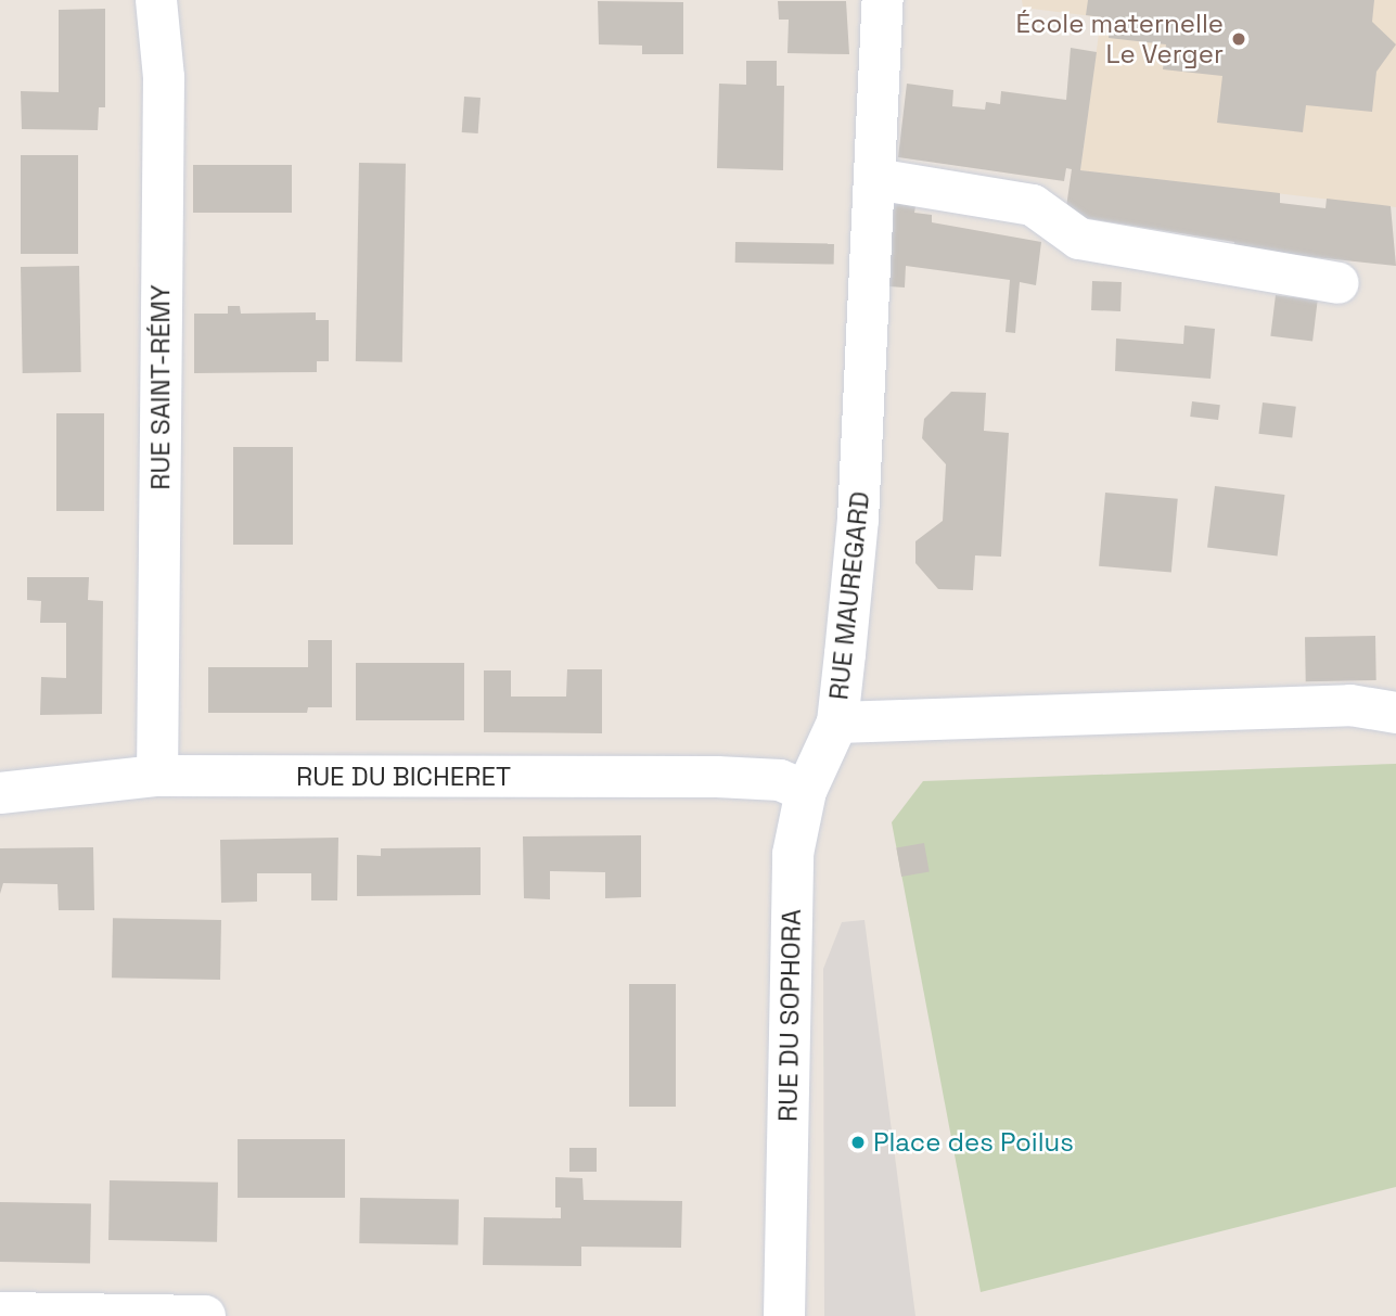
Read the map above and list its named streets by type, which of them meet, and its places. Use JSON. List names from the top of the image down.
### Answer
{
  "streets": {
    "street": [
      "RUE SAINT-RÉMY",
      "RUE MAUREGARD",
      "RUE DU BICHERET",
      "RUE DU SOPHORA"
    ]
  },
  "crossings": [
    ["RUE SAINT-RÉMY", "RUE DU BICHERET"],
    ["RUE MAUREGARD", "RUE DU SOPHORA"],
    ["RUE DU BICHERET", "RUE DU SOPHORA"]
  ],
  "places": ["École maternelle Le Verger", "Place des Poilus"]
}
